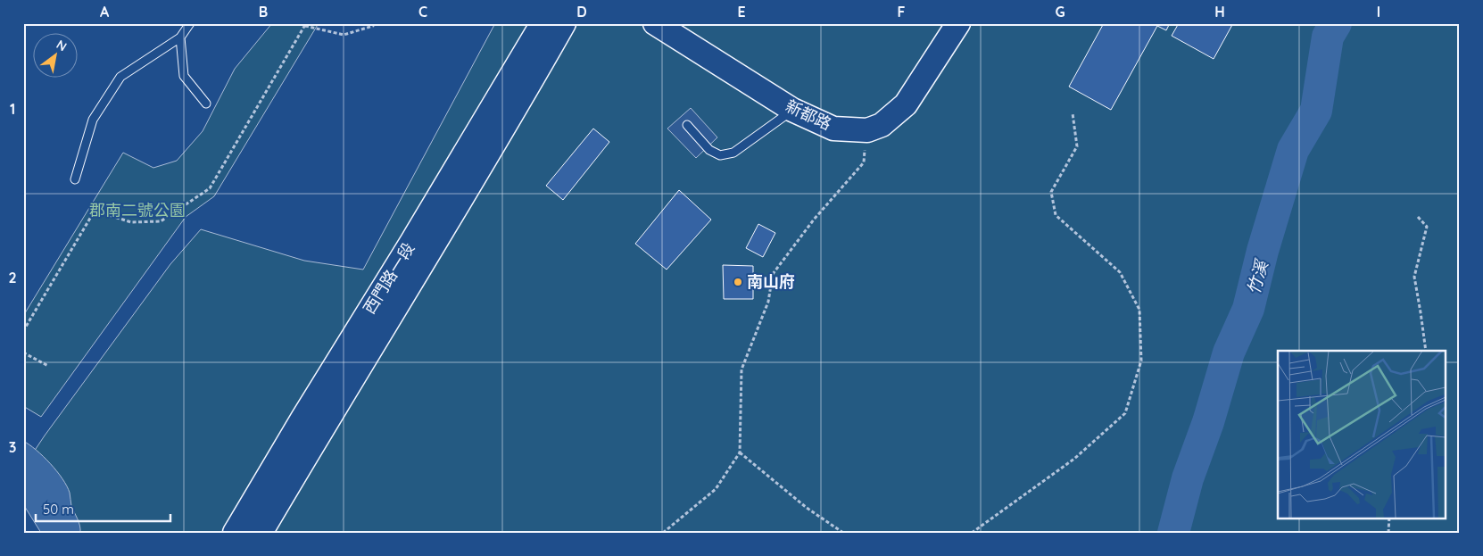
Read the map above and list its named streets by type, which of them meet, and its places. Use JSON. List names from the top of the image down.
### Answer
{
  "streets": {
    "street": ["新都路", "西門路一段"]
  },
  "water": ["竹溪"],
  "parks": ["郡南二號公園"],
  "places": ["南山府"],
  "scale_bar": "50 m",
  "north": "top right",
  "grid": {
    "columns": [
      "A",
      "B",
      "C",
      "D",
      "E",
      "F",
      "G",
      "H",
      "I"
    ],
    "rows": ["1", "2", "3"]
  }
}
